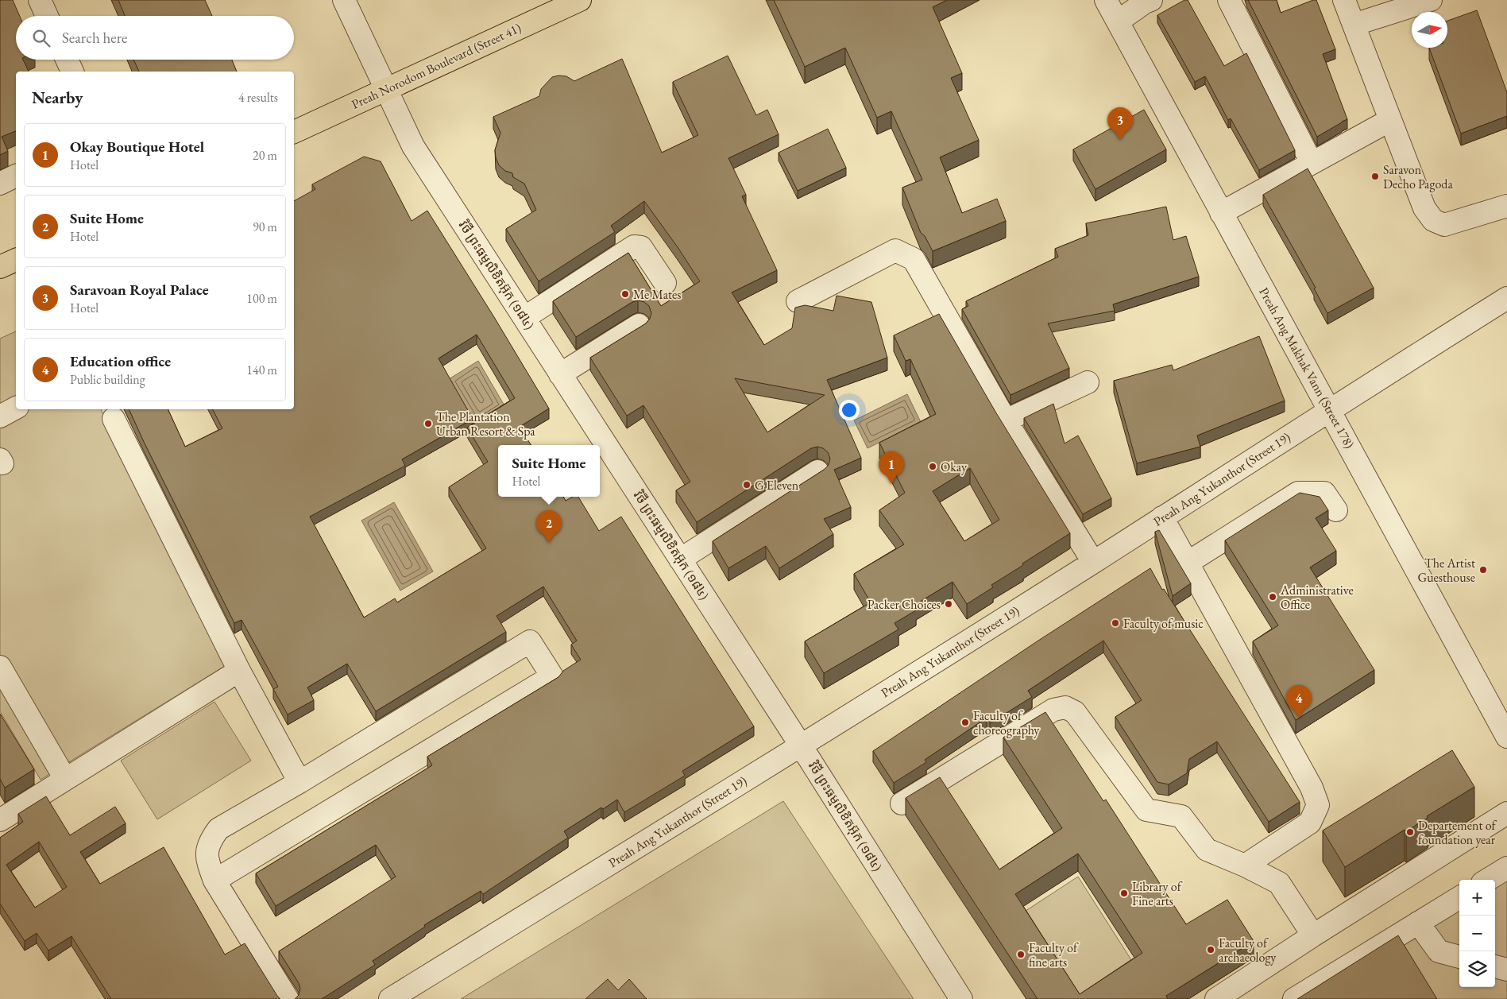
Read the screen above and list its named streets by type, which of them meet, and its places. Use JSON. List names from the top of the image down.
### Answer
{
  "streets": {
    "main road": ["Preah Norodom Boulevard (Street 41)"],
    "street": ["វិថី ព្រះធម្មលិខិតអ៊ុក (១៨៤)", "Preah Ang Makhak Vann (Street 178)", "Preah Ang Yukanthor (Street 19)"]
  },
  "crossings": [
    ["Preah Norodom Boulevard (Street 41)", "វិថី ព្រះធម្មលិខិតអ៊ុក (១៨៤)"],
    ["វិថី ព្រះធម្មលិខិតអ៊ុក (១៨៤)", "Preah Ang Yukanthor (Street 19)"],
    ["Preah Ang Makhak Vann (Street 178)", "Preah Ang Yukanthor (Street 19)"]
  ],
  "places": [
    "Saravon Decho Pagoda",
    "Me Mates",
    "The Plantation Urban Resort & Spa",
    "Okay",
    "G Eleven",
    "The Artist Guesthouse",
    "Administrative Office",
    "Packer Choices",
    "Faculty of music",
    "Faculty of choreography",
    "Departement of foundation year",
    "Library of Fine arts",
    "Faculty of archaeology",
    "Faculty of fine arts"
  ],
  "north": "right",
  "page": {
    "search": "Search here",
    "heading": ["Nearby", "4 results"],
    "pins": [
      "3",
      "1",
      "2",
      "4"
    ],
    "list": [
      {
        "mark": "1",
        "name": "Okay Boutique Hotel",
        "note": "Hotel",
        "value": "20 m"
      },
      {
        "mark": "2",
        "name": "Suite Home",
        "note": "Hotel",
        "value": "90 m"
      },
      {
        "mark": "3",
        "name": "Saravoan Royal Palace",
        "note": "Hotel",
        "value": "100 m"
      },
      {
        "mark": "4",
        "name": "Education office",
        "note": "Public building",
        "value": "140 m"
      }
    ],
    "popup": ["Suite Home", "Hotel"],
    "map_buttons": ["+", "−"]
  }
}
